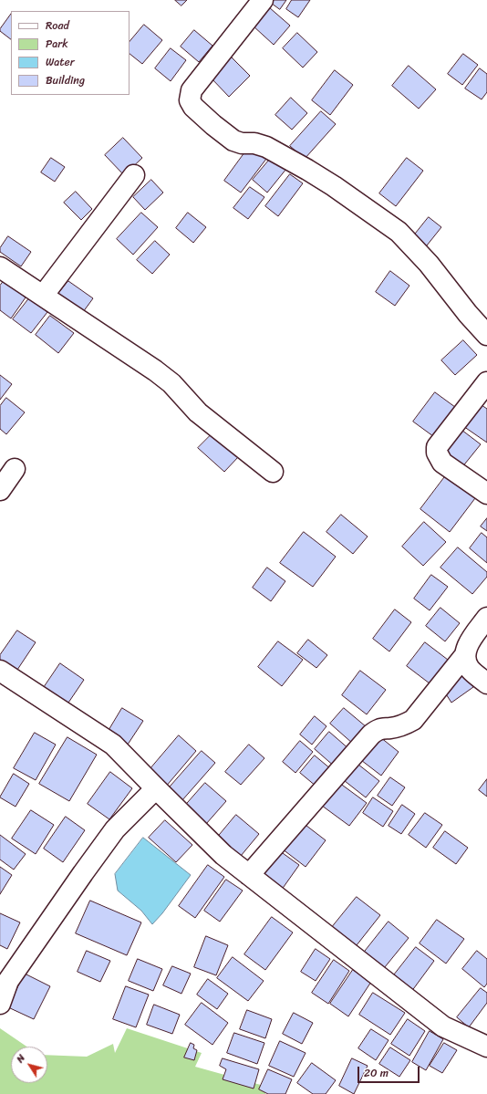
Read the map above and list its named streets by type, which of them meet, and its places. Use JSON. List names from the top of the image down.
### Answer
{
  "legend": [
    "Road",
    "Park",
    "Water",
    "Building"
  ],
  "scale_bar": "20 m",
  "north": "top left"
}
